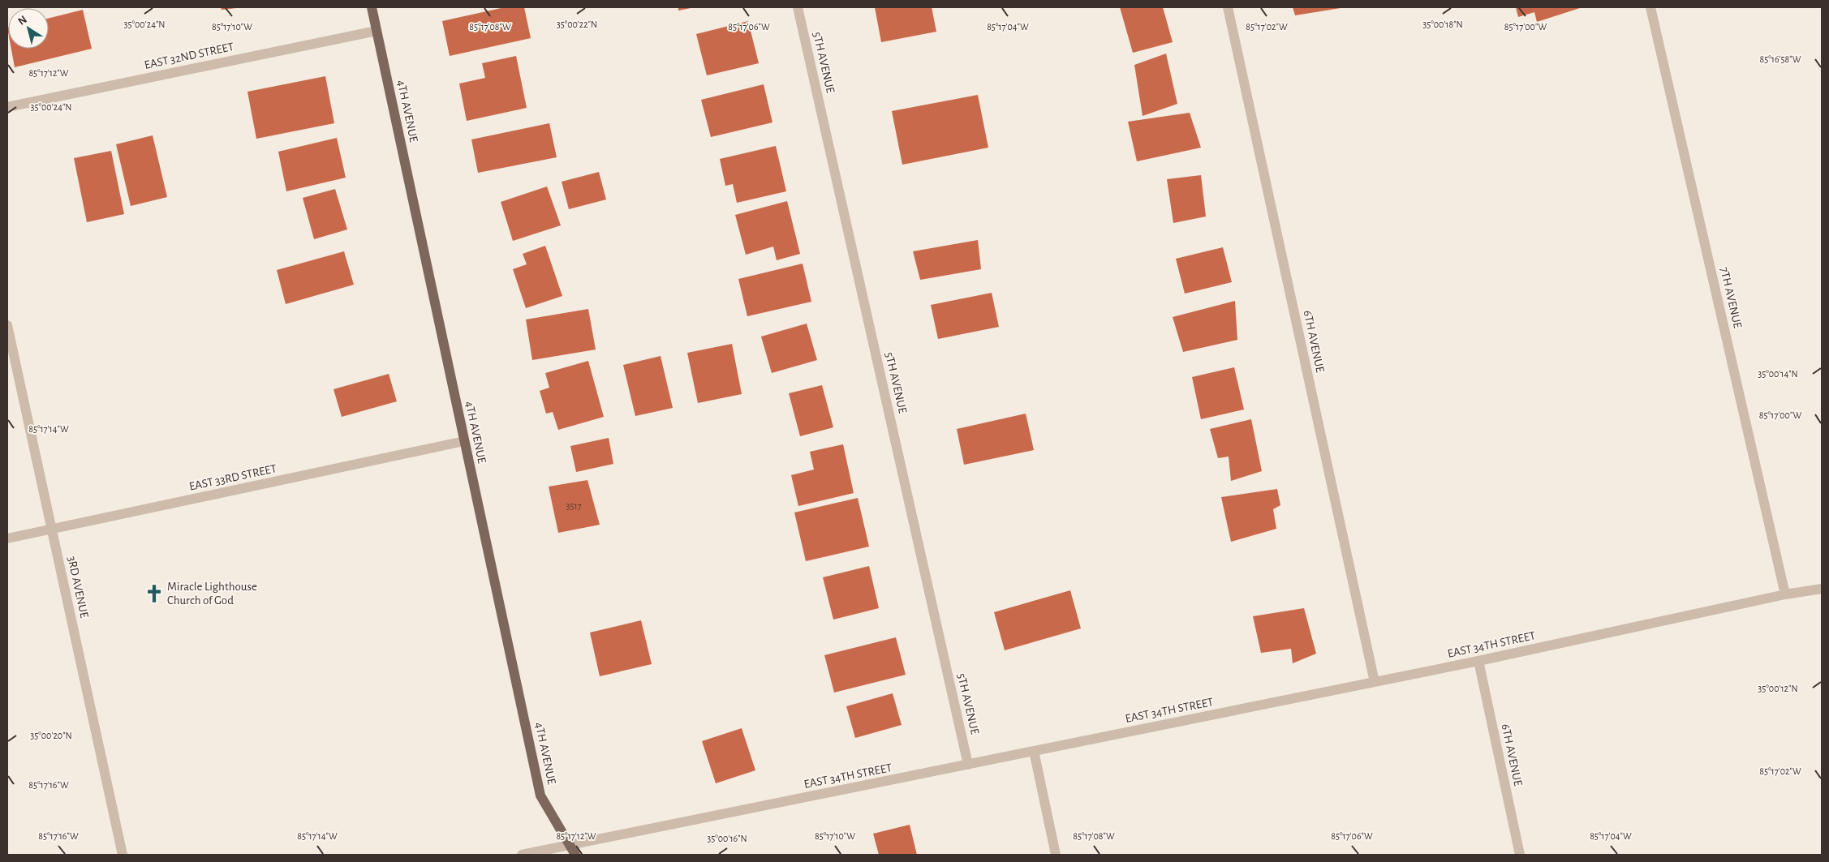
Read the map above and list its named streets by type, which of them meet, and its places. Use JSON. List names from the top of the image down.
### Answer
{
  "streets": {
    "main road": ["4TH AVENUE"],
    "street": [
      "EAST 32ND STREET",
      "5TH AVENUE",
      "7TH AVENUE",
      "6TH AVENUE",
      "EAST 33RD STREET",
      "3RD AVENUE",
      "EAST 34TH STREET"
    ]
  },
  "crossings": [
    ["EAST 32ND STREET", "4TH AVENUE"],
    ["5TH AVENUE", "EAST 34TH STREET"],
    ["4TH AVENUE", "EAST 33RD STREET"],
    ["4TH AVENUE", "EAST 34TH STREET"],
    ["7TH AVENUE", "EAST 34TH STREET"],
    ["6TH AVENUE", "EAST 34TH STREET"],
    ["EAST 33RD STREET", "3RD AVENUE"]
  ],
  "places": {
    "church": ["Miracle Lighthouse Church of God"]
  },
  "house_numbers": ["3517"],
  "north": "top left",
  "coordinates": [
    "35°00'24\"N",
    "35°00'22\"N",
    "35°00'18\"N",
    "85°17'10\"W",
    "85°17'08\"W",
    "85°17'06\"W",
    "85°17'04\"W",
    "85°17'02\"W",
    "85°17'00\"W",
    "85°16'58\"W",
    "85°17'12\"W",
    "35°00'14\"N",
    "85°17'14\"W",
    "35°00'12\"N",
    "35°00'20\"N",
    "85°17'16\"W",
    "35°00'16\"N"
  ]
}
